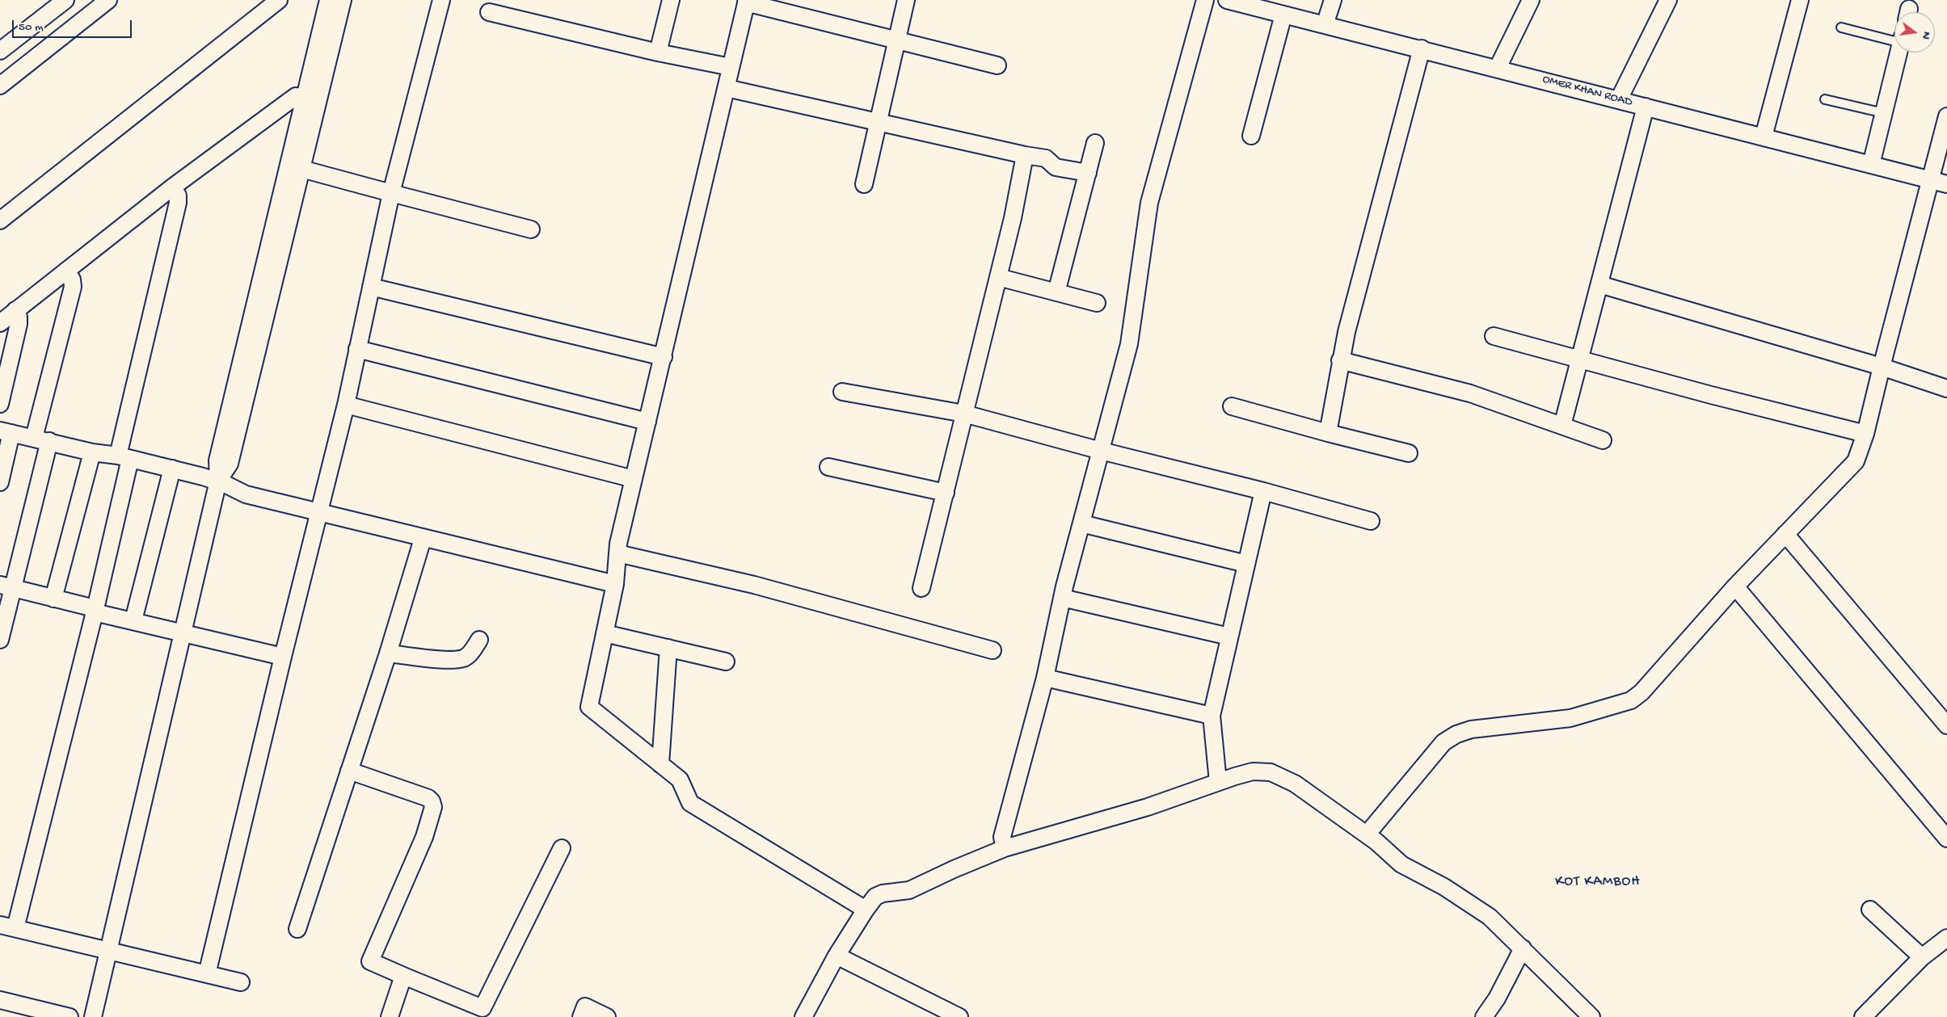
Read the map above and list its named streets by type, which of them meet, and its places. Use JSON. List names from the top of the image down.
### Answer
{
  "streets": {
    "street": ["OMER KHAN ROAD"]
  },
  "districts": ["KOT KAMBOH"],
  "scale_bar": "50 m",
  "north": "right"
}
